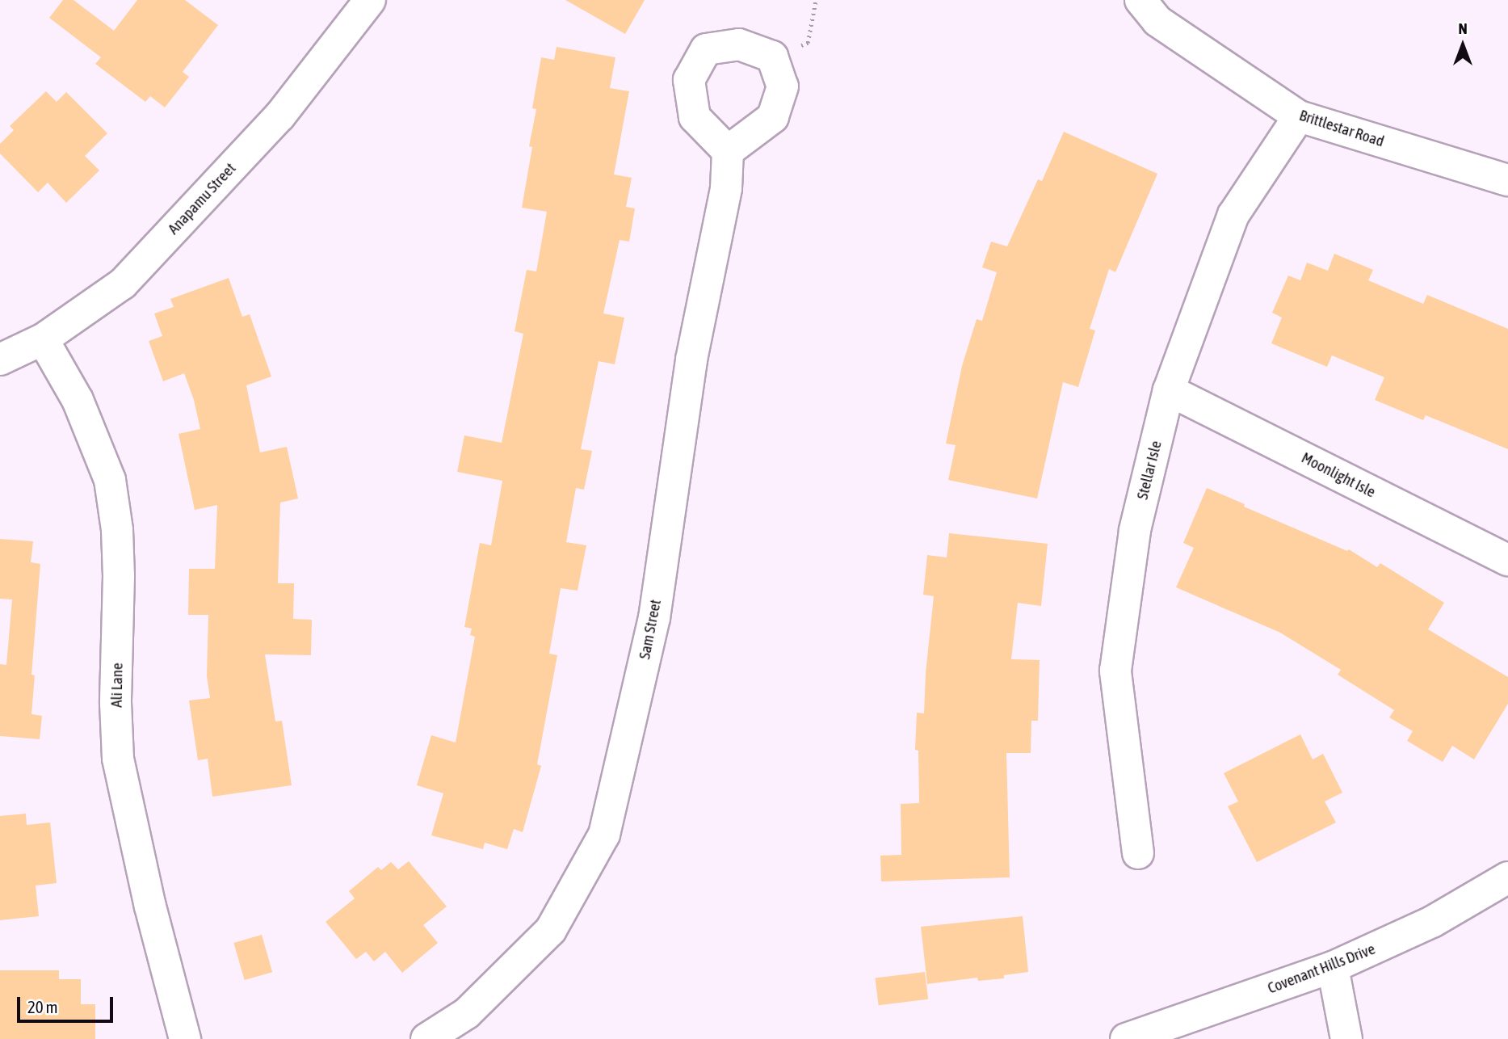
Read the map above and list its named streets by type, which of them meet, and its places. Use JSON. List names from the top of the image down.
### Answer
{
  "streets": {
    "street": [
      "Brittlestar Road",
      "Anapamu Street",
      "Stellar Isle",
      "Moonlight Isle",
      "Sam Street",
      "Ali Lane",
      "Covenant Hills Drive"
    ]
  },
  "crossings": [
    ["Brittlestar Road", "Stellar Isle"],
    ["Anapamu Street", "Ali Lane"],
    ["Stellar Isle", "Moonlight Isle"]
  ],
  "scale_bar": "20 m",
  "north": "top"
}
